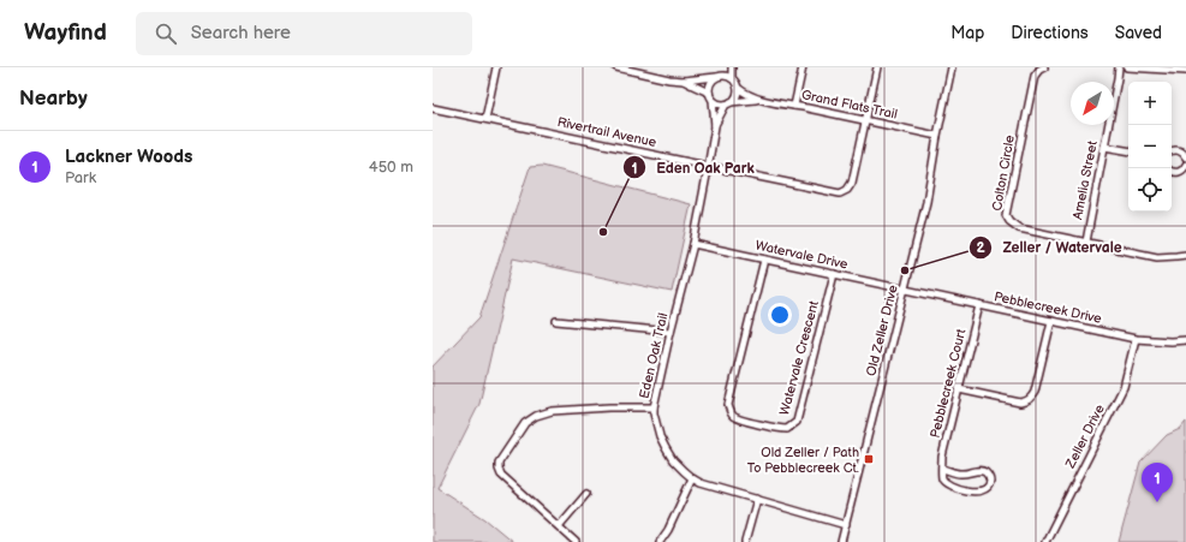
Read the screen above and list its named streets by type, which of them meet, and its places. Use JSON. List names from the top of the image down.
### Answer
{
  "streets": {
    "street": [
      "Grand Flats Trail",
      "Rivertrail Avenue",
      "Colton Circle",
      "Amelia Street",
      "Watervale Drive",
      "Pebblecreek Drive",
      "Old Zeller Drive",
      "Eden Oak Trail",
      "Watervale Crescent",
      "Pebblecreek Court",
      "Zeller Drive"
    ]
  },
  "crossings": [
    ["Grand Flats Trail", "Rivertrail Avenue"],
    ["Grand Flats Trail", "Old Zeller Drive"],
    ["Grand Flats Trail", "Eden Oak Trail"],
    ["Rivertrail Avenue", "Eden Oak Trail"],
    ["Colton Circle", "Amelia Street"],
    ["Watervale Drive", "Pebblecreek Drive"],
    ["Watervale Drive", "Old Zeller Drive"],
    ["Watervale Drive", "Eden Oak Trail"],
    ["Watervale Drive", "Watervale Crescent"],
    ["Pebblecreek Drive", "Old Zeller Drive"],
    ["Pebblecreek Drive", "Pebblecreek Court"],
    ["Pebblecreek Drive", "Zeller Drive"],
    ["Old Zeller Drive", "Eden Oak Trail"]
  ],
  "places": {
    "other": ["Eden Oak Park", "Zeller / Watervale"],
    "transit": ["Old Zeller / Path To Pebblecreek Ct."]
  },
  "north": "bottom left",
  "page": {
    "header": "Wayfind",
    "search": "Search here",
    "nav": ["Map", "Directions", "Saved"],
    "heading": "Nearby",
    "map_buttons": ["+", "−"],
    "list": [
      {
        "mark": "1",
        "name": "Lackner Woods",
        "note": "Park",
        "value": "450 m"
      }
    ],
    "pins": "1"
  }
}
